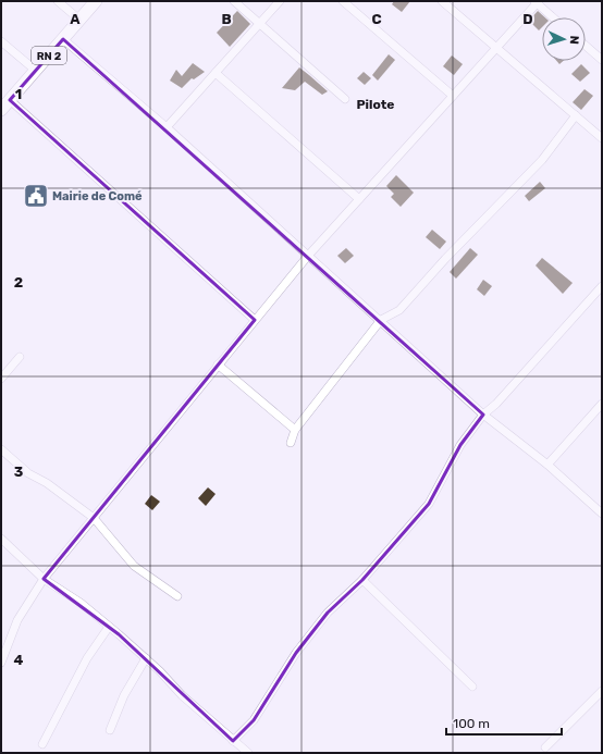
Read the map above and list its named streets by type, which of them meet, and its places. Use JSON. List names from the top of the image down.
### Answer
{
  "streets": {
    "main road": ["RN 2"]
  },
  "districts": ["Pilote"],
  "places": {
    "public building": ["Mairie de Comé"]
  },
  "scale_bar": "100 m",
  "north": "right",
  "grid": {
    "columns": [
      "A",
      "B",
      "C",
      "D"
    ],
    "rows": [
      "1",
      "2",
      "3",
      "4"
    ]
  }
}
